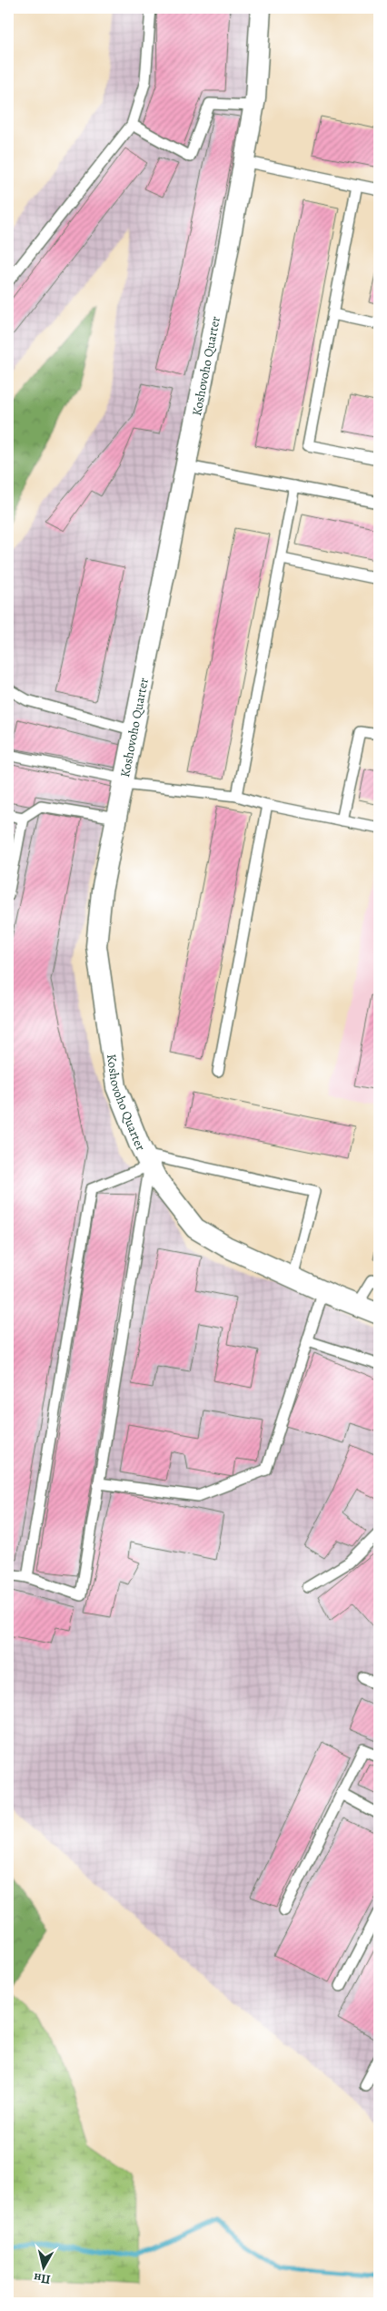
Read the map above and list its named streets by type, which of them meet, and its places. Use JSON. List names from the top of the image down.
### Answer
{
  "streets": {
    "street": ["Koshovoho Quarter"]
  },
  "north": "bottom"
}
